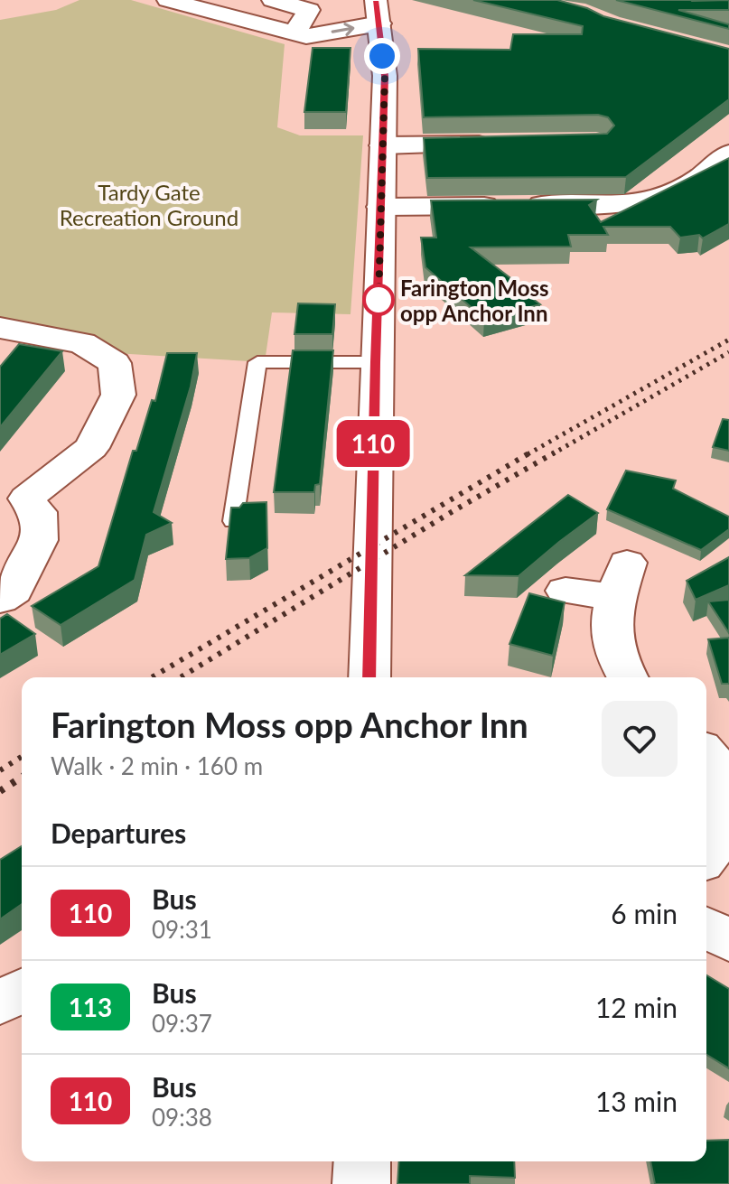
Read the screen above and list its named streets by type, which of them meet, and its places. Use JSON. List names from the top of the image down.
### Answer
{
  "parks": ["Tardy Gate Recreation Ground"],
  "places": ["Farington Moss opp Anchor Inn"],
  "lines": ["bus line 110"],
  "page": {
    "on_map": "110",
    "heading": [
      ["Farington Moss opp Anchor Inn", "Walk · 2 min · 160 m"],
      "Departures"
    ],
    "list": [
      {
        "mark": "110",
        "name": "Bus",
        "note": "09:31",
        "value": "6 min"
      },
      {
        "mark": "113",
        "name": "Bus",
        "note": "09:37",
        "value": "12 min"
      },
      {
        "mark": "110",
        "name": "Bus",
        "note": "09:38",
        "value": "13 min"
      }
    ]
  }
}
